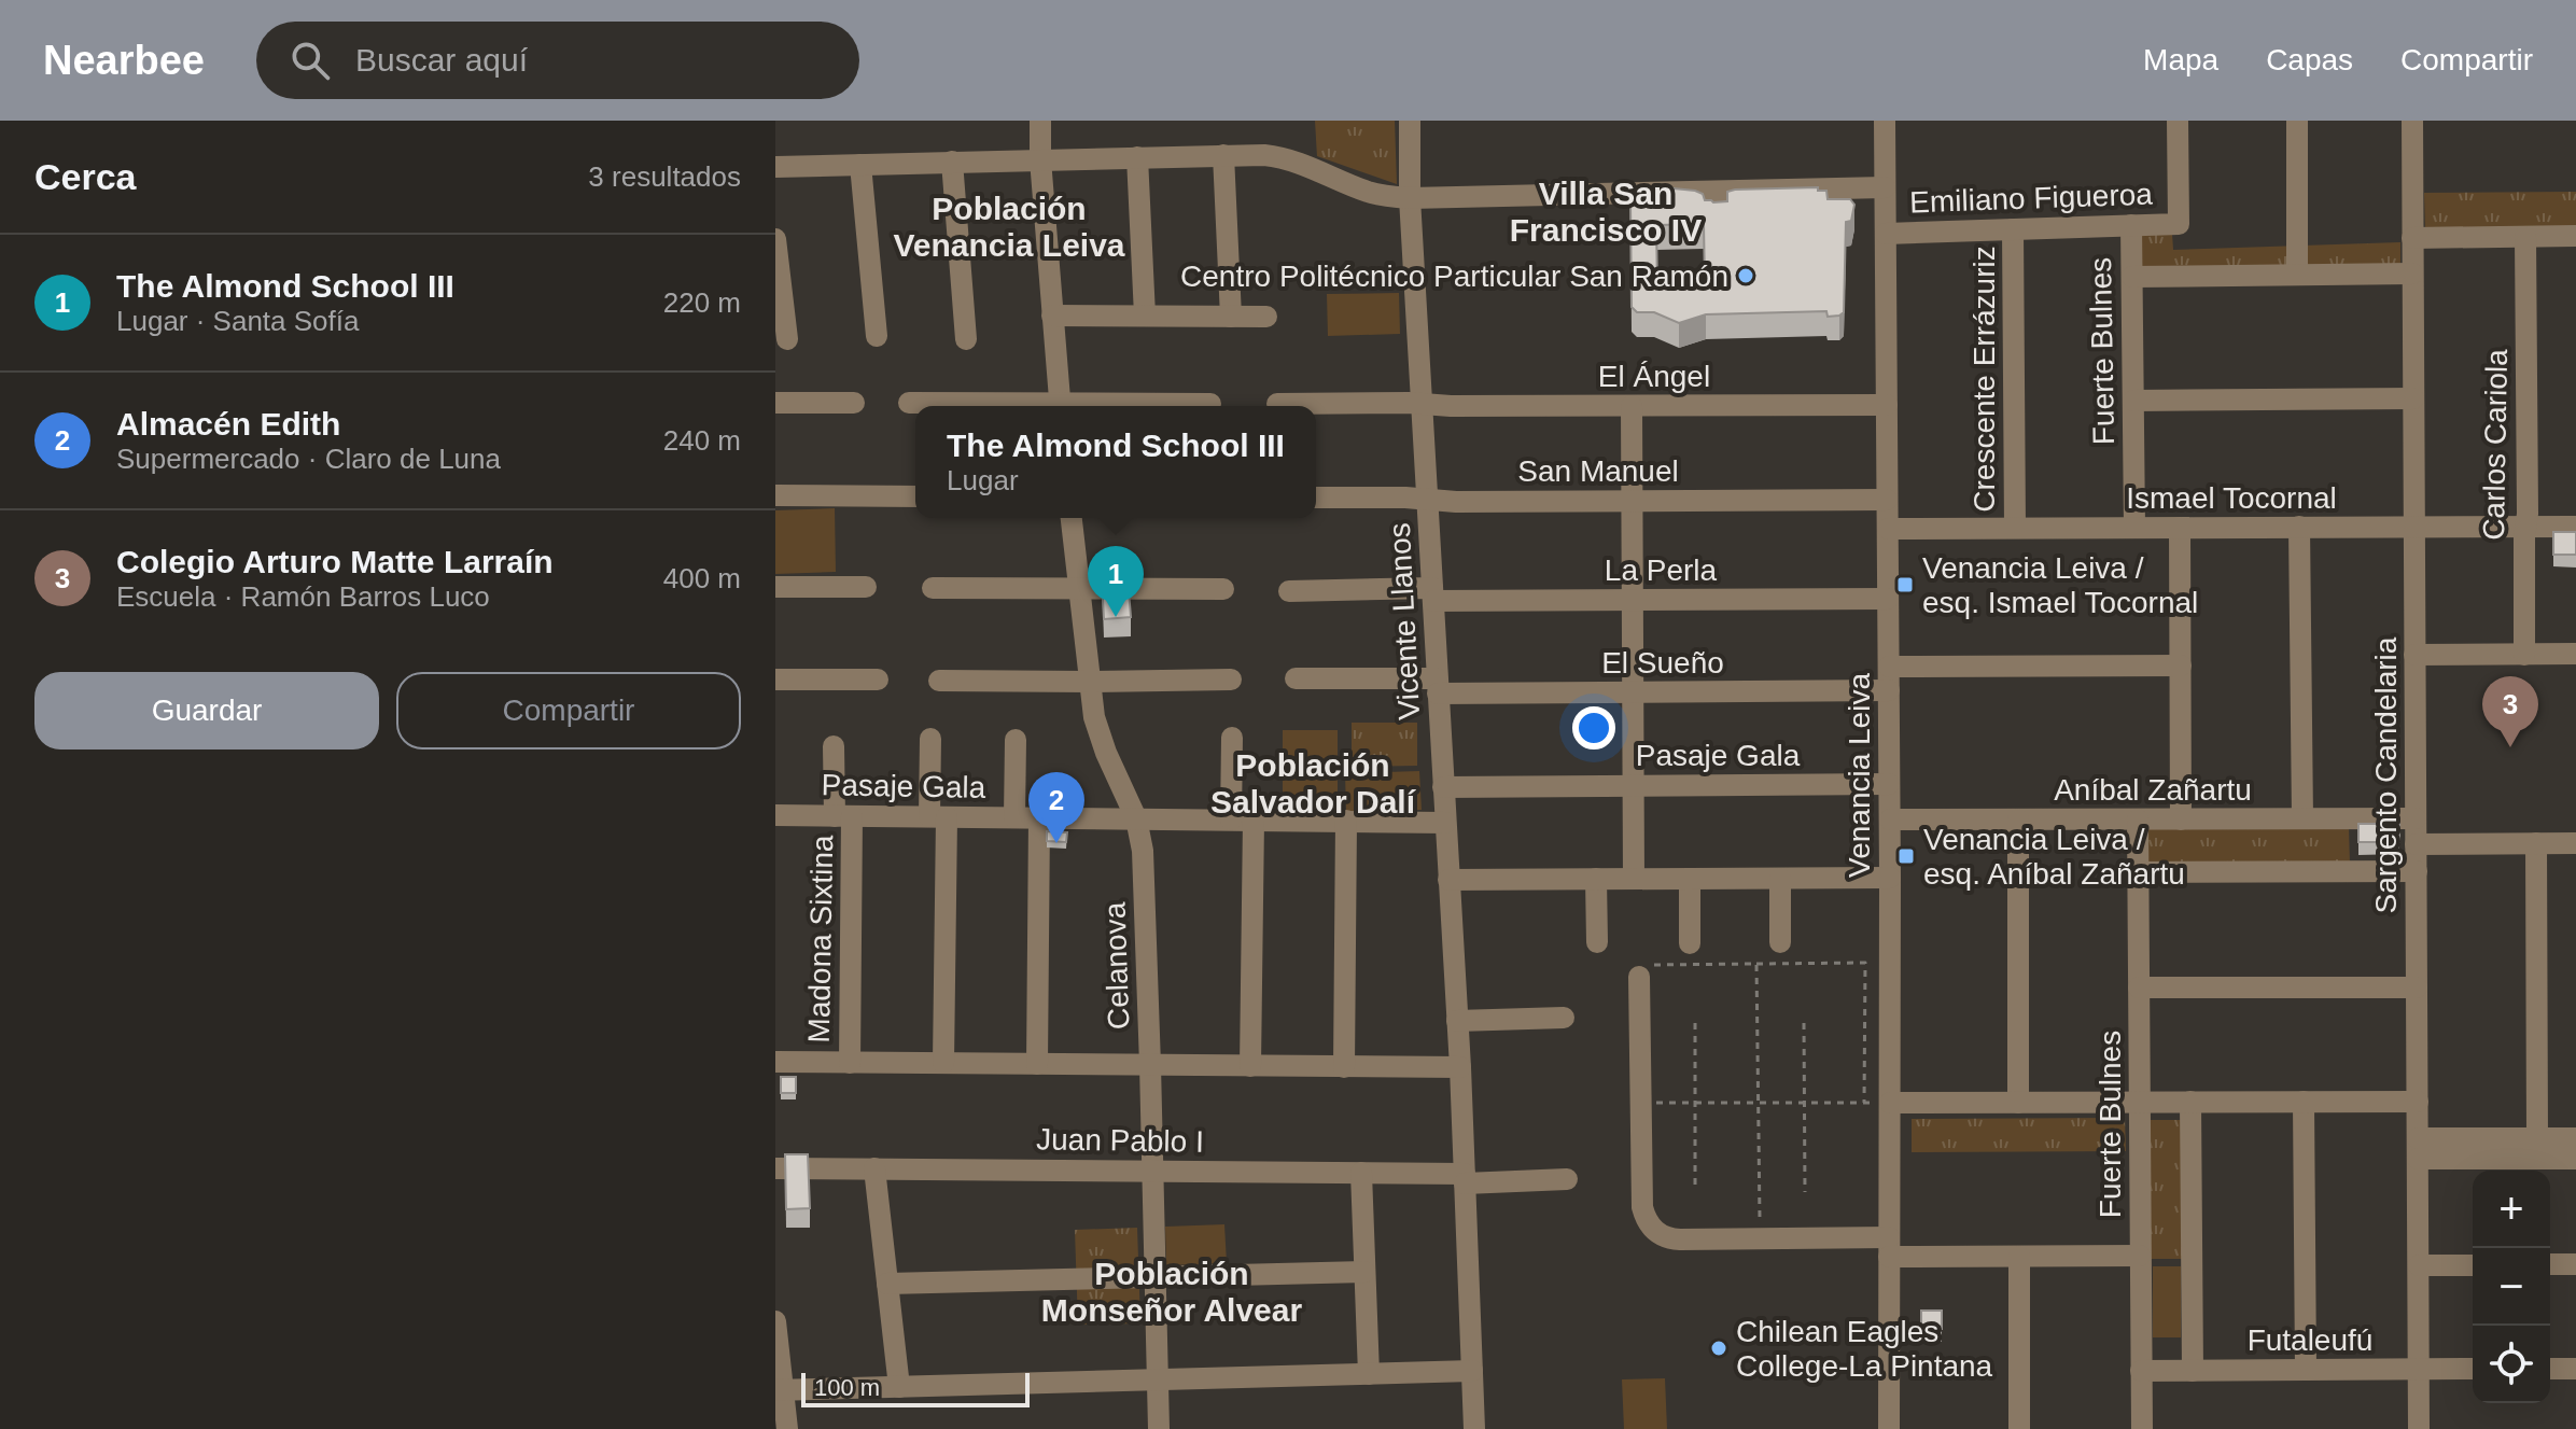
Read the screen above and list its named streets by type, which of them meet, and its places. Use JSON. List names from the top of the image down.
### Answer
{
  "streets": {
    "street": [
      "Emiliano Figueroa",
      "Fuerte Bulnes",
      "El Ángel",
      "Crescente Errázuriz",
      "Carlos Cariola",
      "San Manuel",
      "Ismael Tocornal",
      "La Perla",
      "Vicente Llanos",
      "El Sueño",
      "Pasaje Gala",
      "Venancia Leiva",
      "Sargento Candelaria",
      "Aníbal Zañartu",
      "Madona Sixtina",
      "Celanova",
      "Juan Pablo I",
      "Futaleufú"
    ]
  },
  "crossings": [
    ["Emiliano Figueroa", "Fuerte Bulnes"],
    ["Emiliano Figueroa", "Crescente Errázuriz"],
    ["Emiliano Figueroa", "Venancia Leiva"],
    ["Fuerte Bulnes", "Ismael Tocornal"],
    ["Fuerte Bulnes", "Aníbal Zañartu"],
    ["Fuerte Bulnes", "Futaleufú"],
    ["El Ángel", "Vicente Llanos"],
    ["El Ángel", "Venancia Leiva"],
    ["Crescente Errázuriz", "Ismael Tocornal"],
    ["Carlos Cariola", "Ismael Tocornal"],
    ["San Manuel", "Vicente Llanos"],
    ["San Manuel", "Venancia Leiva"],
    ["Ismael Tocornal", "Venancia Leiva"],
    ["Ismael Tocornal", "Sargento Candelaria"],
    ["La Perla", "Vicente Llanos"],
    ["La Perla", "Venancia Leiva"],
    ["Vicente Llanos", "El Sueño"],
    ["Vicente Llanos", "Pasaje Gala"],
    ["Vicente Llanos", "Juan Pablo I"],
    ["El Sueño", "Venancia Leiva"],
    ["Pasaje Gala", "Venancia Leiva"],
    ["Pasaje Gala", "Madona Sixtina"],
    ["Pasaje Gala", "Celanova"],
    ["Venancia Leiva", "Aníbal Zañartu"],
    ["Sargento Candelaria", "Aníbal Zañartu"],
    ["Sargento Candelaria", "Futaleufú"],
    ["Celanova", "Juan Pablo I"]
  ],
  "districts": [
    "Villa San Francisco IV",
    "Población Venancia Leiva",
    "Población Salvador Dalí",
    "Población Monseñor Alvear"
  ],
  "places": {
    "other": ["Centro Politécnico Particular San Ramón", "Chilean Eagles College-La Pintana"],
    "transit": ["Venancia Leiva / esq. Ismael Tocornal", "Venancia Leiva / esq. Aníbal Zañartu"]
  },
  "scale_bar": "100 m",
  "page": {
    "header": "Nearbee",
    "search": "Buscar aquí",
    "nav": ["Mapa", "Capas", "Compartir"],
    "heading": ["Cerca", "3 resultados"],
    "list": [
      {
        "mark": "1",
        "name": "The Almond School III",
        "note": "Lugar · Santa Sofía",
        "value": "220 m"
      },
      {
        "mark": "2",
        "name": "Almacén Edith",
        "note": "Supermercado · Claro de Luna",
        "value": "240 m"
      },
      {
        "mark": "3",
        "name": "Colegio Arturo Matte Larraín",
        "note": "Escuela · Ramón Barros Luco",
        "value": "400 m"
      }
    ],
    "popup": ["The Almond School III", "Lugar"],
    "pins": ["1", "3", "2"],
    "buttons": ["Guardar", "Compartir"],
    "map_buttons": ["+", "−"],
    "scale": "100 m"
  }
}
